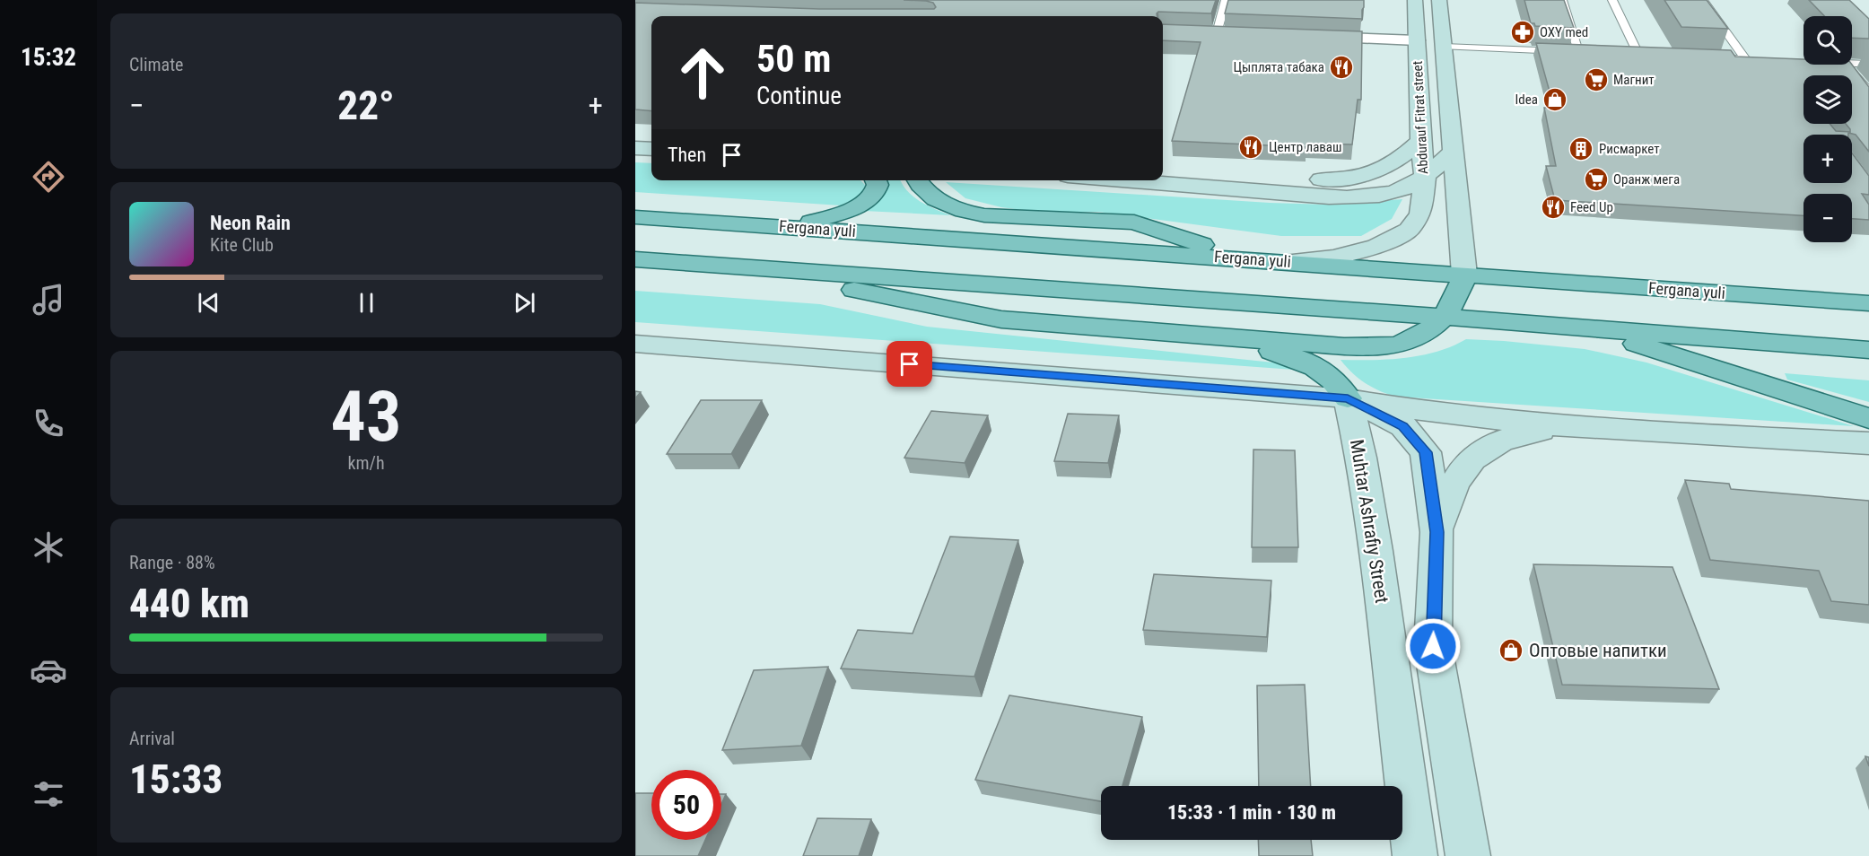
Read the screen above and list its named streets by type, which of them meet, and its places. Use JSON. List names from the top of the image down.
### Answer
{
  "streets": {
    "main road": ["Abdurauf Fitrat street", "Fergana yuli", "Muhtar Ashrafiy Street"]
  },
  "crossings": [
    ["Abdurauf Fitrat street", "Fergana yuli"]
  ],
  "places": {
    "pharmacy": ["OXY med"],
    "restaurant": ["Цыплята табака", "Центр лаваш", "Feed Up"],
    "supermarket": ["Магнит", "Оранж мега"],
    "shop": ["Idea", "Оптовые напитки"],
    "building": ["Рисмаркет"]
  },
  "page": {
    "tabs": "15:32",
    "tile": [
      "Climate",
      ["43", "km/h"],
      ["Range · 88%", "440 km"],
      ["Arrival", "15:33"]
    ],
    "map_buttons": ["+", "−"],
    "turn": ["50 m", "Continue"],
    "heat": ["−", "22°", "+"],
    "then": "Then",
    "song": ["Neon Rain", "Kite Club"],
    "limit": "50",
    "trip": "15:33 · 1 min · 130 m"
  }
}
